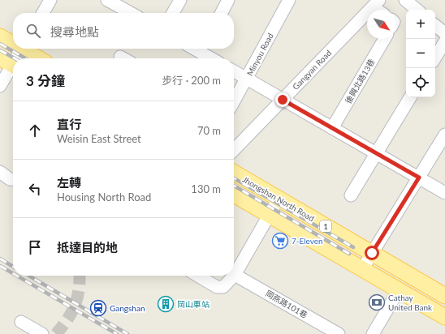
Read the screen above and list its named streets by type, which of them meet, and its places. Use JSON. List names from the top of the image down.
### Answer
{
  "streets": {
    "main road": ["Jhongshan North Road", "1"],
    "street": [
      "Minyou Road",
      "Gangyan Road",
      "後興北路13巷",
      "岡燕路101巷"
    ]
  },
  "places": {
    "supermarket": ["7-Eleven"],
    "bank": ["Cathay United Bank"],
    "building": ["岡山車站"],
    "station": ["Gangshan"]
  },
  "north": "bottom right",
  "page": {
    "map_buttons": ["+", "−"],
    "search": "搜尋地點",
    "heading": ["3 分鐘", "步行 · 200 m"],
    "list": [
      ["直行", "Weisin East Street", "70 m"],
      ["左轉", "Housing North Road", "130 m"],
      "抵達目的地"
    ]
  }
}
